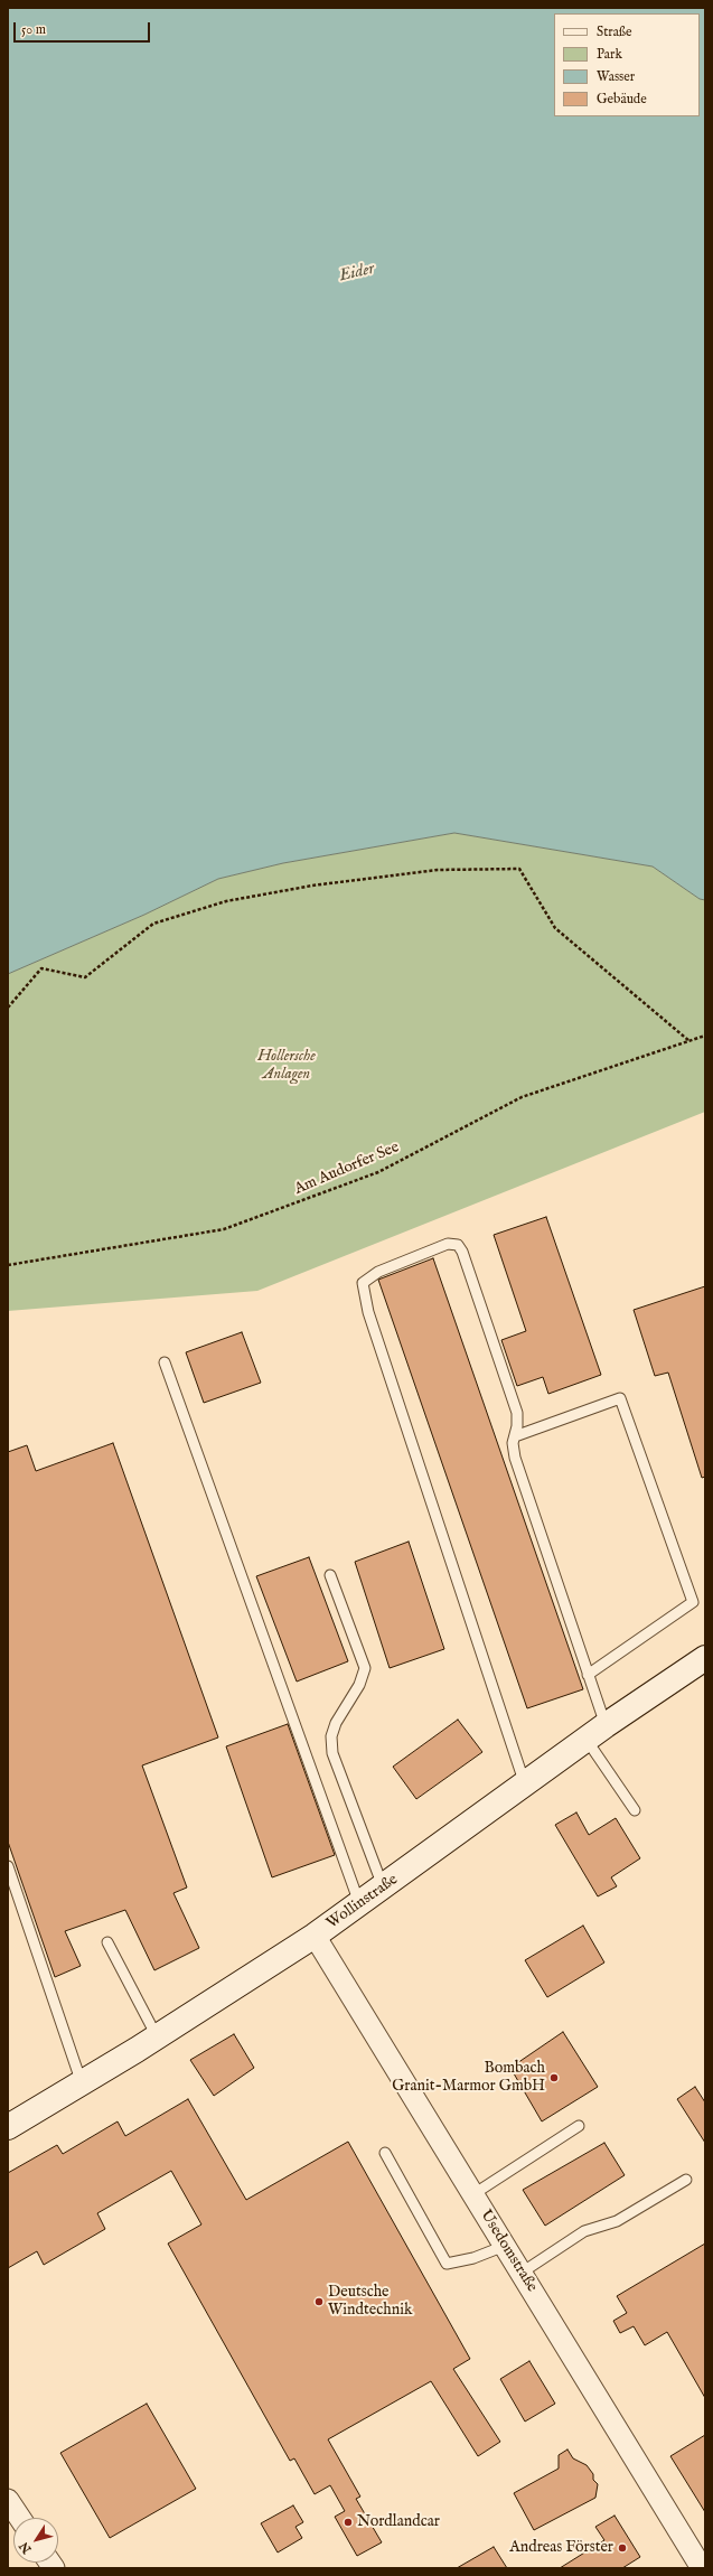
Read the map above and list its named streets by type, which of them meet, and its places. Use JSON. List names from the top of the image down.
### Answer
{
  "streets": {
    "street": ["Wollinstraße", "Usedomstraße"],
    "path": ["Am Audorfer See"]
  },
  "crossings": [
    ["Wollinstraße", "Usedomstraße"]
  ],
  "water": ["Eider"],
  "parks": ["Hollersche Anlagen"],
  "places": [
    "Bombach Granit-Marmor GmbH",
    "Deutsche Windtechnik",
    "Nordlandcar",
    "Andreas Förster"
  ],
  "legend": [
    "Straße",
    "Park",
    "Wasser",
    "Gebäude"
  ],
  "scale_bar": "50 m",
  "north": "bottom left"
}
